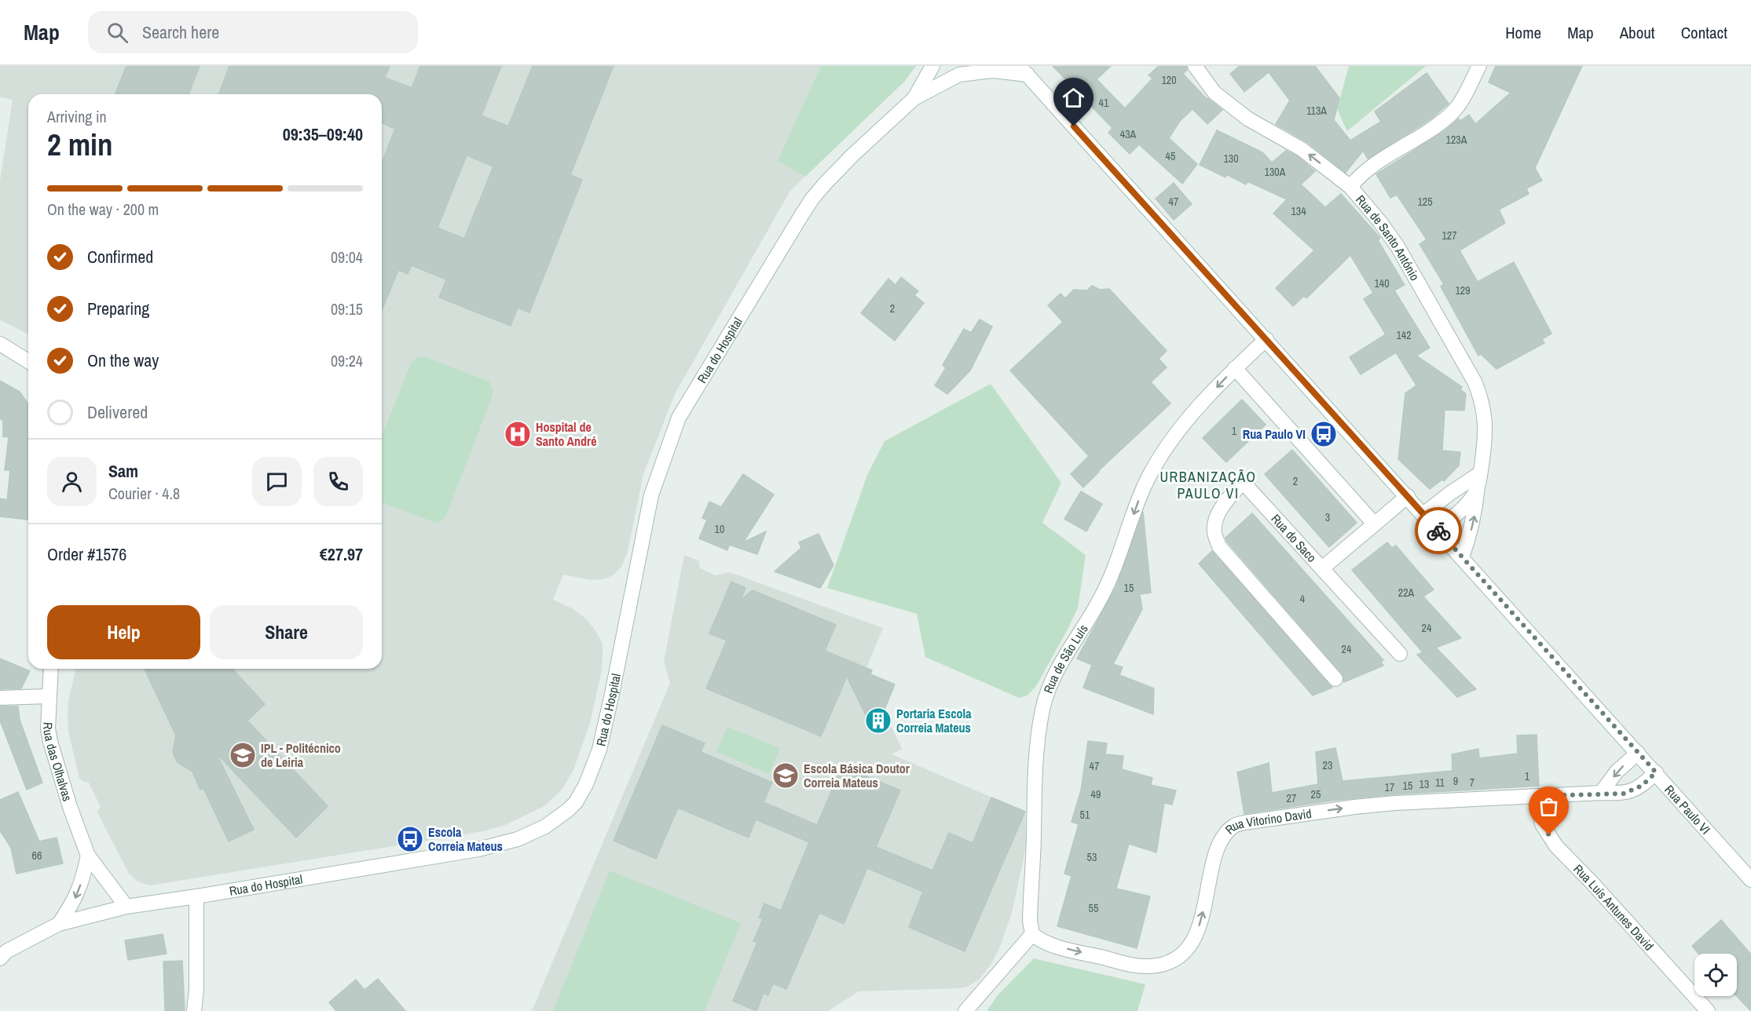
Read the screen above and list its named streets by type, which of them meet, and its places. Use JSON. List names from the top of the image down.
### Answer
{
  "streets": {
    "street": [
      "Rua de Santo António",
      "Rua do Hospital",
      "Rua do Saco",
      "Rua de São Luís",
      "Rua das Olhalvas",
      "Rua Paulo VI",
      "Rua Vitorino David",
      "Rua Luís Antunes David"
    ]
  },
  "crossings": [
    ["Rua de Santo António", "Rua Paulo VI"],
    ["Rua do Hospital", "Rua das Olhalvas"],
    ["Rua do Hospital", "Rua Paulo VI"],
    ["Rua de São Luís", "Rua Paulo VI"],
    ["Rua de São Luís", "Rua Vitorino David"],
    ["Rua Paulo VI", "Rua Vitorino David"],
    ["Rua Vitorino David", "Rua Luís Antunes David"]
  ],
  "one_way": ["Rua de São Luís", "Rua Vitorino David"],
  "districts": ["URBANIZAÇÃO PAULO VI"],
  "places": {
    "hospital": ["Hospital de Santo André"],
    "bus stop": ["Rua Paulo VI", "Escola Correia Mateus"],
    "building": ["Portaria Escola Correia Mateus"],
    "school or university": ["IPL - Politécnico de Leiria", "Escola Básica Doutor Correia Mateus"]
  },
  "house_numbers": [
    "120",
    "41",
    "113A",
    "43A",
    "123A",
    "45",
    "130",
    "130A",
    "47",
    "125",
    "134",
    "127",
    "140",
    "129",
    "2",
    "142",
    "1",
    "2",
    "3",
    "10",
    "15",
    "22A",
    "4",
    "24",
    "24",
    "23",
    "47",
    "1",
    "9",
    "11",
    "7",
    "13",
    "15",
    "17",
    "49",
    "25",
    "27",
    "51",
    "66",
    "53",
    "55"
  ],
  "page": {
    "header": "Map",
    "search": "Search here",
    "nav": [
      "Home",
      "Map",
      "About",
      "Contact"
    ],
    "heading": ["2 min", "Arriving in", "09:35–09:40"],
    "panel": [
      "Sam",
      "Courier · 4.8",
      "Order #1576",
      "€27.97"
    ],
    "bar": "On the way · 200 m",
    "list": [
      ["Confirmed", "09:04"],
      ["Preparing", "09:15"],
      ["On the way", "09:24"],
      "Delivered"
    ],
    "buttons": ["Help", "Share"]
  }
}
